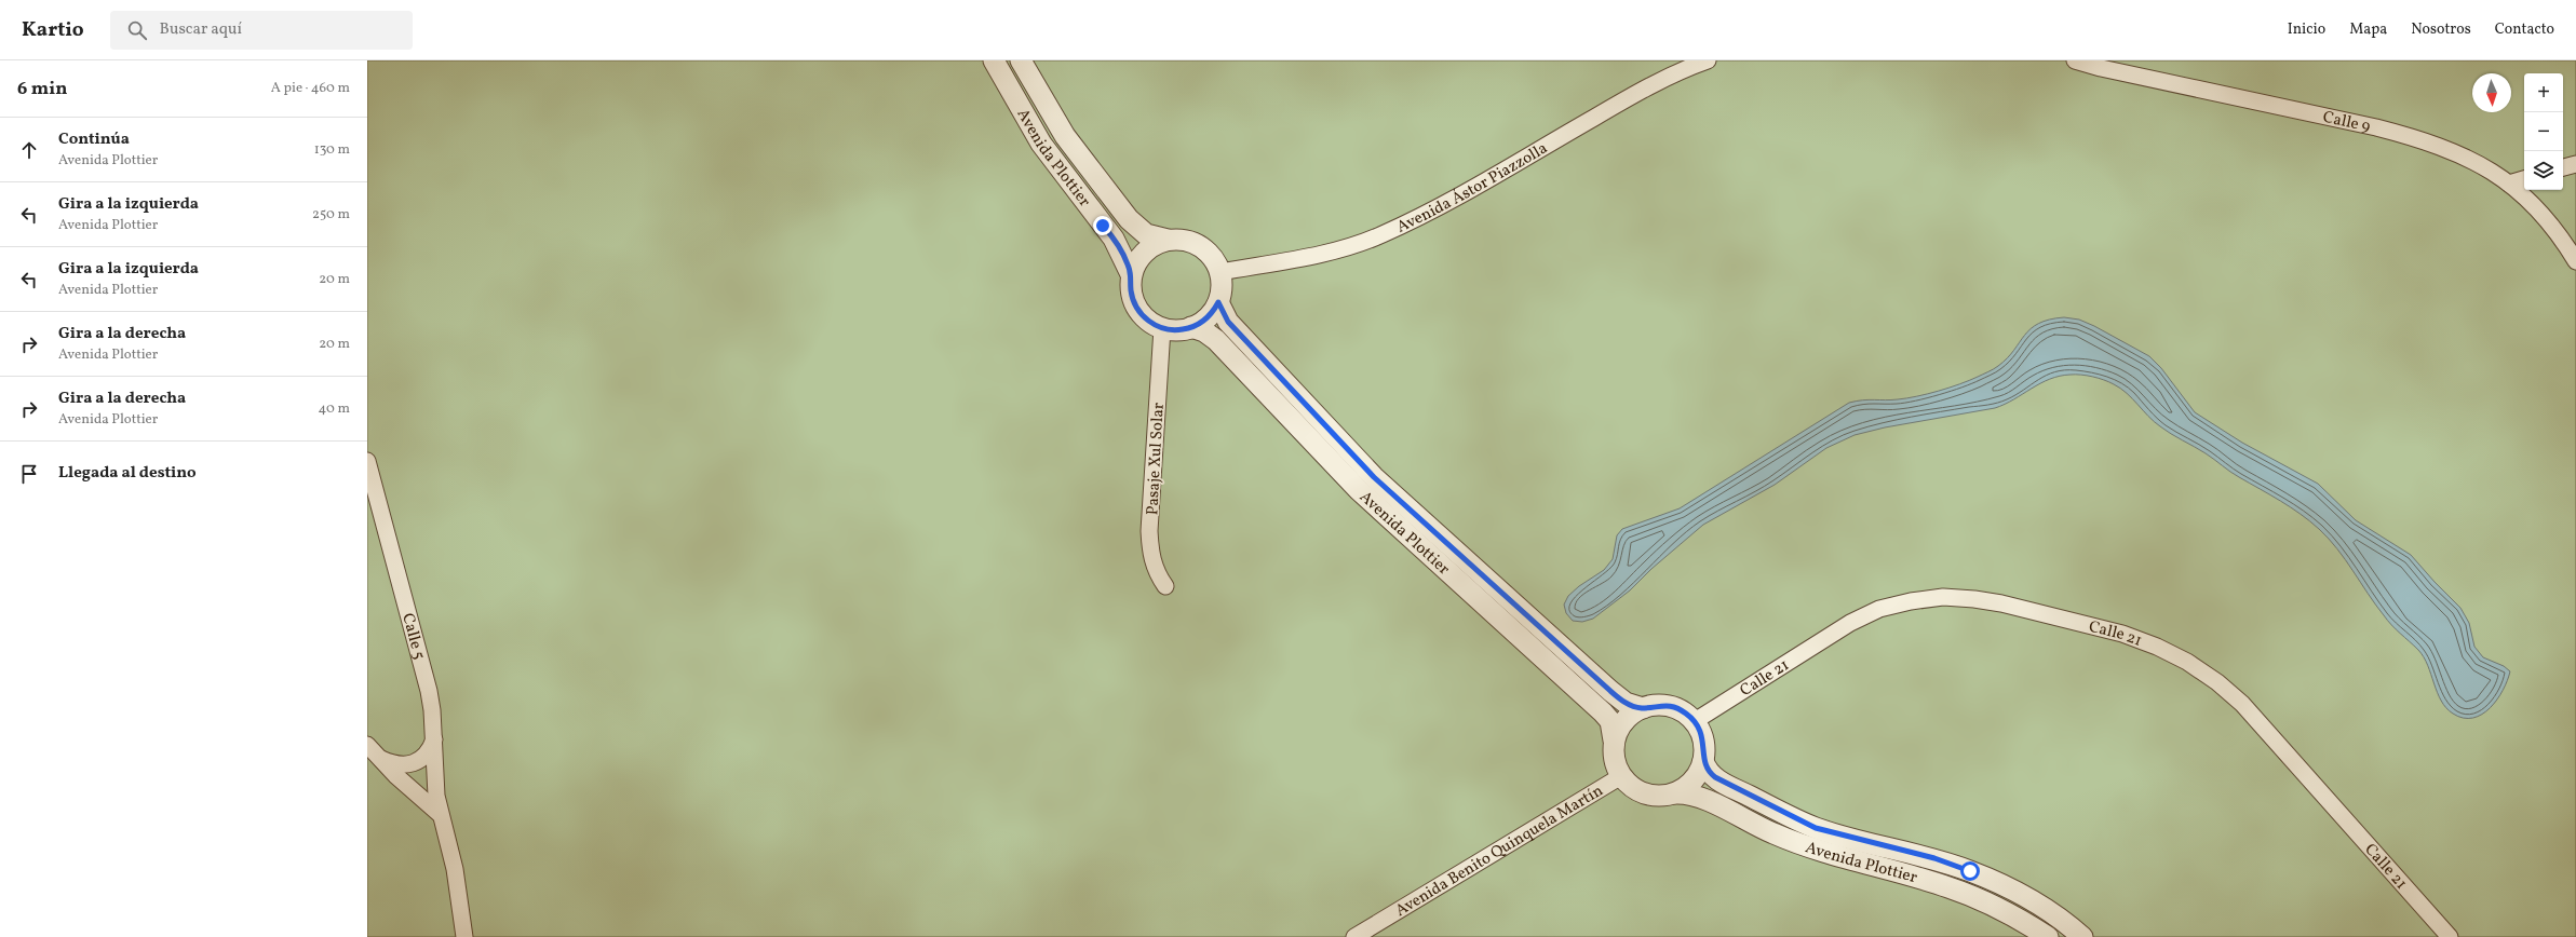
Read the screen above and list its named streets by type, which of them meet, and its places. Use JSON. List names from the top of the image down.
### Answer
{
  "streets": {
    "street": [
      "Calle 9",
      "Avenida Plottier",
      "Avenida Ástor Piazzolla",
      "Pasaje Xul Solar",
      "Calle 21",
      "Calle 5",
      "Avenida Benito Quinquela Martín"
    ]
  },
  "crossings": [
    ["Avenida Plottier", "Avenida Ástor Piazzolla"],
    ["Avenida Plottier", "Pasaje Xul Solar"],
    ["Avenida Plottier", "Calle 21"],
    ["Avenida Plottier", "Avenida Benito Quinquela Martín"],
    ["Avenida Ástor Piazzolla", "Pasaje Xul Solar"],
    ["Calle 21", "Avenida Benito Quinquela Martín"]
  ],
  "north": "bottom",
  "page": {
    "header": "Kartio",
    "search": "Buscar aquí",
    "nav": [
      "Inicio",
      "Mapa",
      "Nosotros",
      "Contacto"
    ],
    "heading": ["6 min", "A pie · 460 m"],
    "map_buttons": ["+", "−"],
    "list": [
      ["Continúa", "Avenida Plottier", "130 m"],
      ["Gira a la izquierda", "Avenida Plottier", "250 m"],
      ["Gira a la izquierda", "Avenida Plottier", "20 m"],
      ["Gira a la derecha", "Avenida Plottier", "20 m"],
      ["Gira a la derecha", "Avenida Plottier", "40 m"],
      "Llegada al destino"
    ]
  }
}
